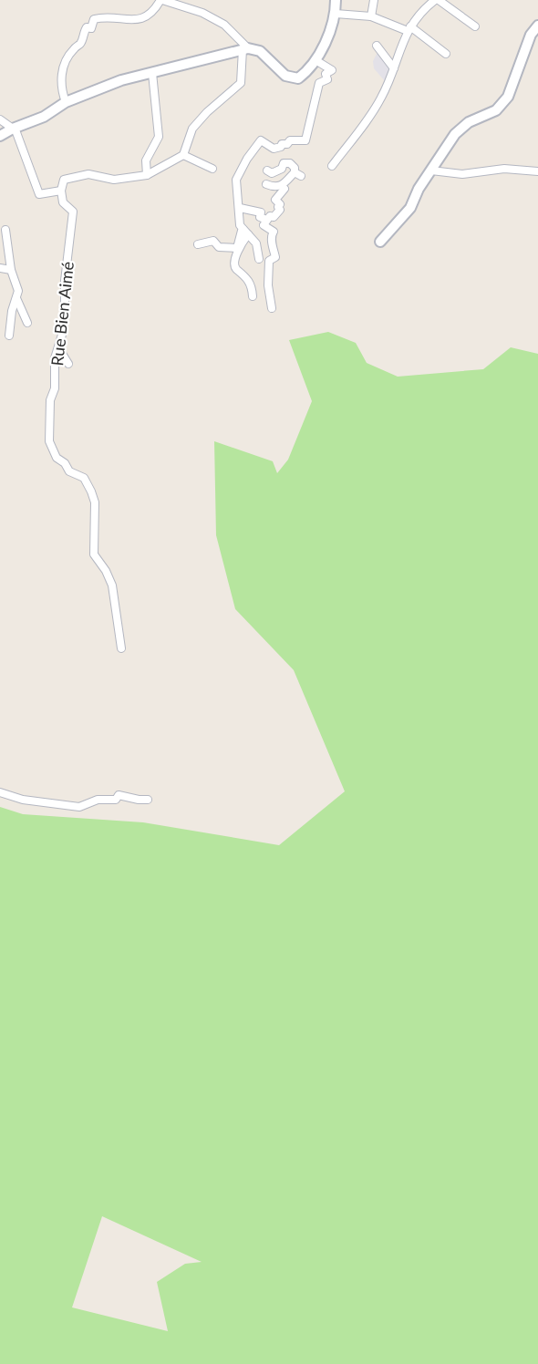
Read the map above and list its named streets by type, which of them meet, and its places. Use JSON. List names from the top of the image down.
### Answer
{
  "streets": {
    "street": ["Rue Bien Aimé"]
  }
}
